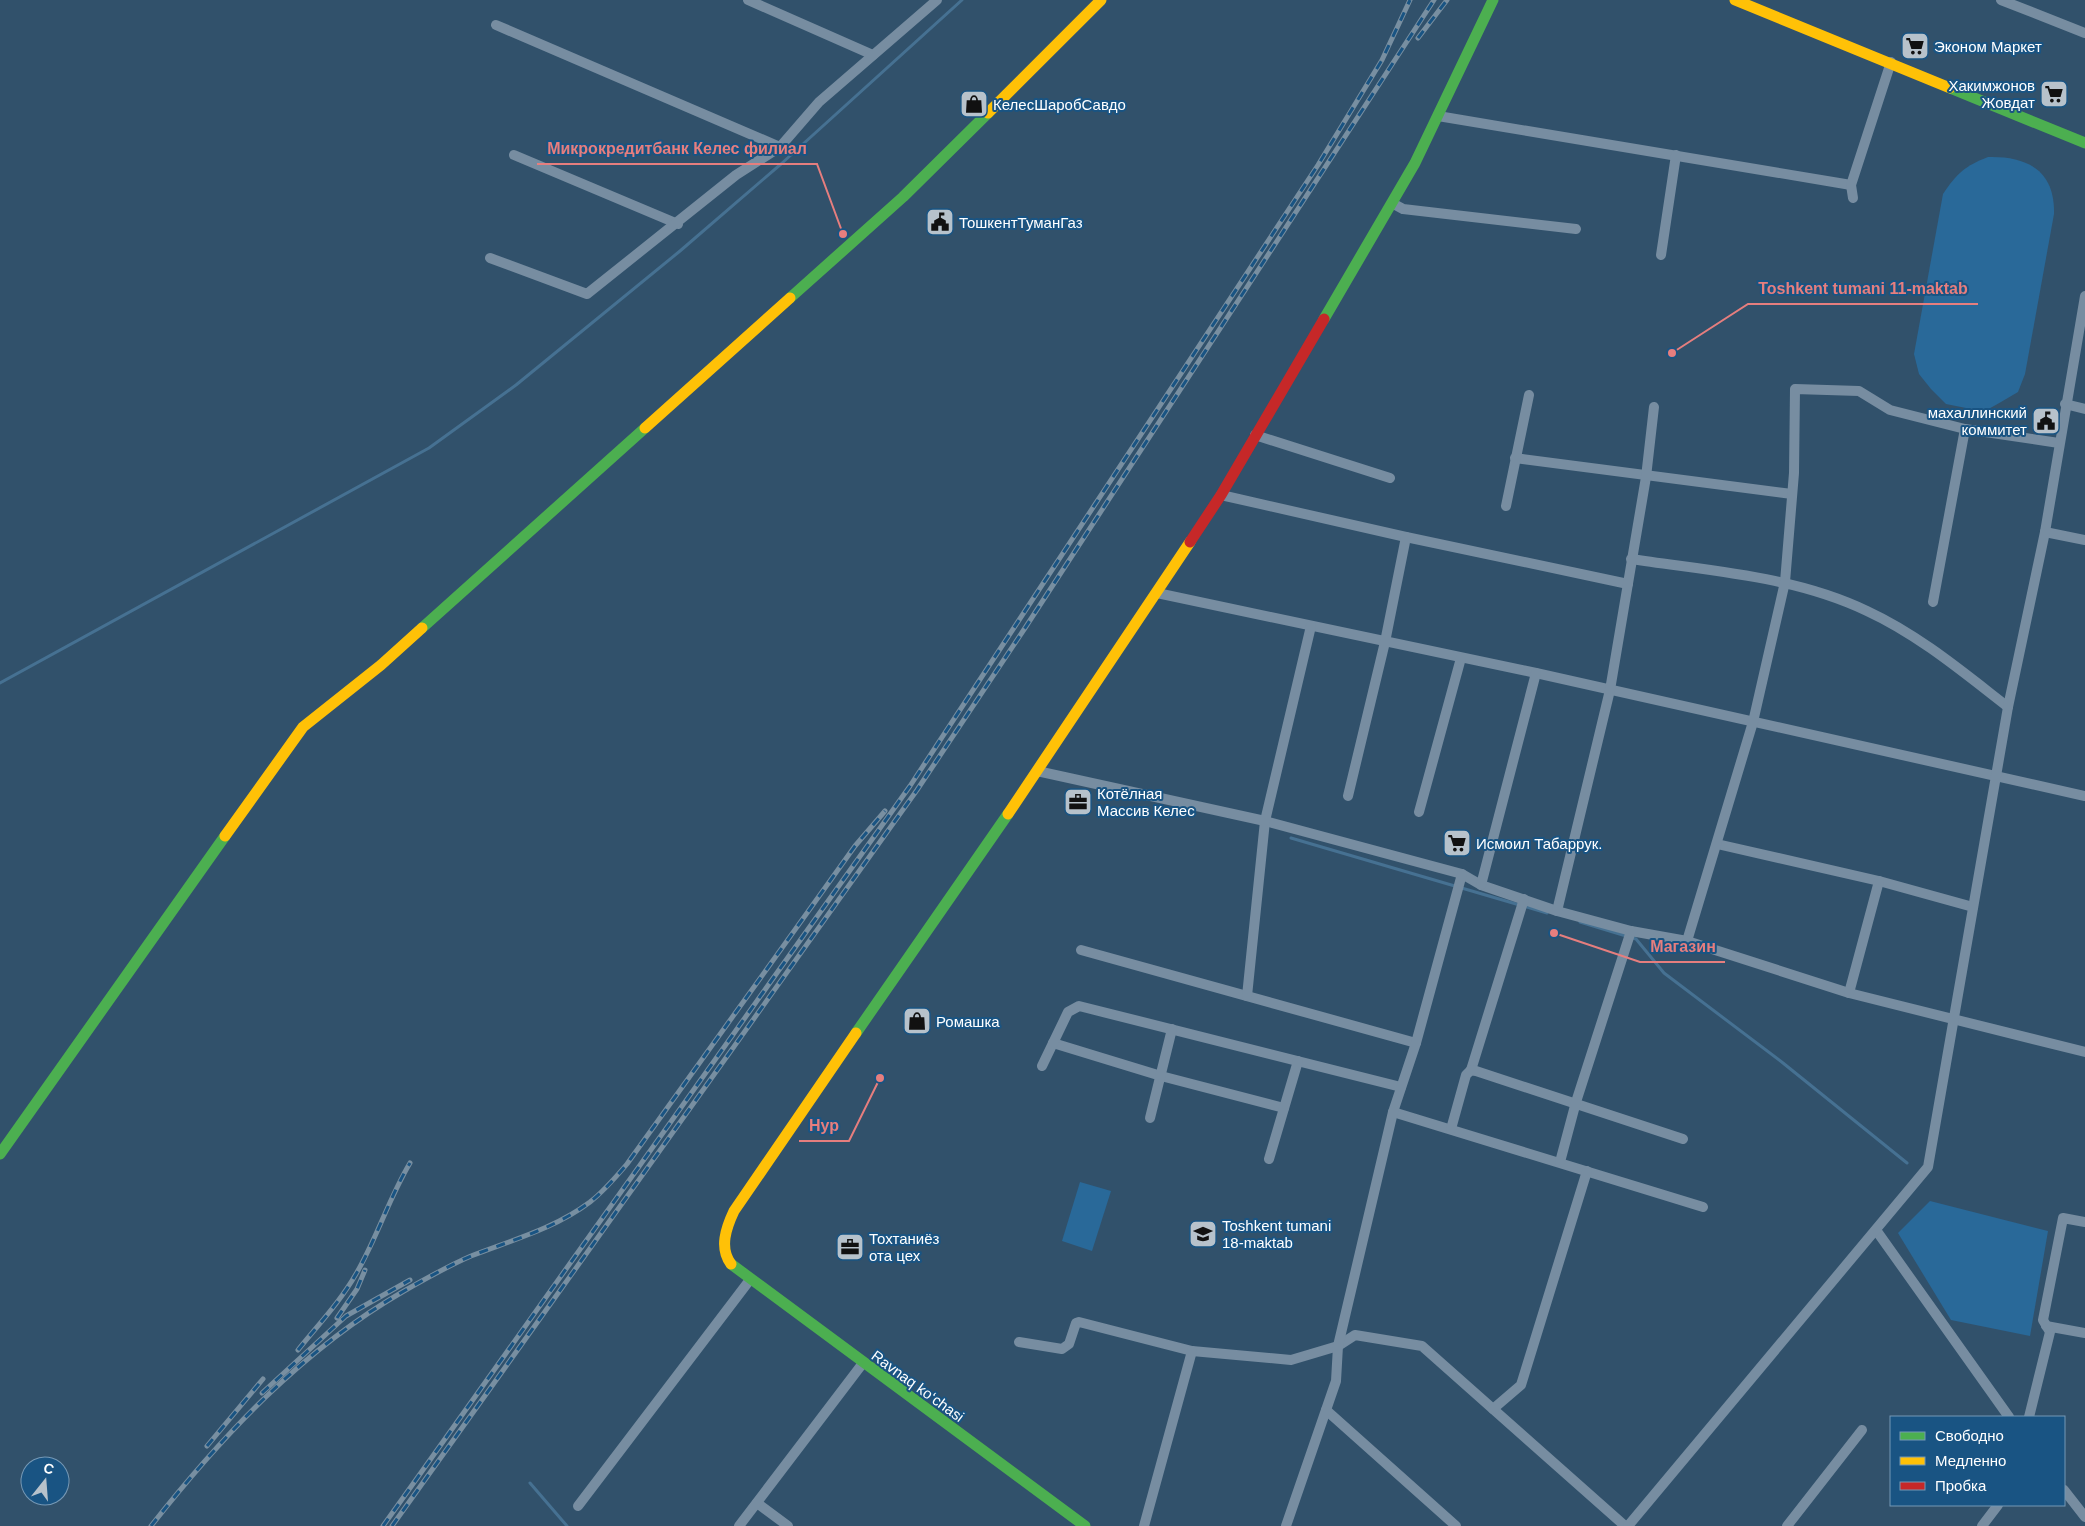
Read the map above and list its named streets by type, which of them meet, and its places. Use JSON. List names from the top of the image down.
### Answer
{
  "streets": {
    "street": ["Ravnaq ko‘chasi"]
  },
  "places": {
    "supermarket": ["Эконом Маркет", "Хакимжонов Жовдат", "Исмоил Табаррук."],
    "shop": ["КелесШаробСавдо", "Ромашка"],
    "public building": ["ТошкентТуманГаз", "махаллинский коммитет"],
    "other": [
      "Микрокредитбанк Келес филиал",
      "Toshkent tumani 11-maktab",
      "Магазин",
      "Нур"
    ],
    "office": ["Котёлная Массив Келес", "Тохтаниёз ота цех"],
    "school or university": ["Toshkent tumani 18-maktab"]
  },
  "legend": ["Свободно", "Медленно", "Пробка"],
  "north": "top"
}
